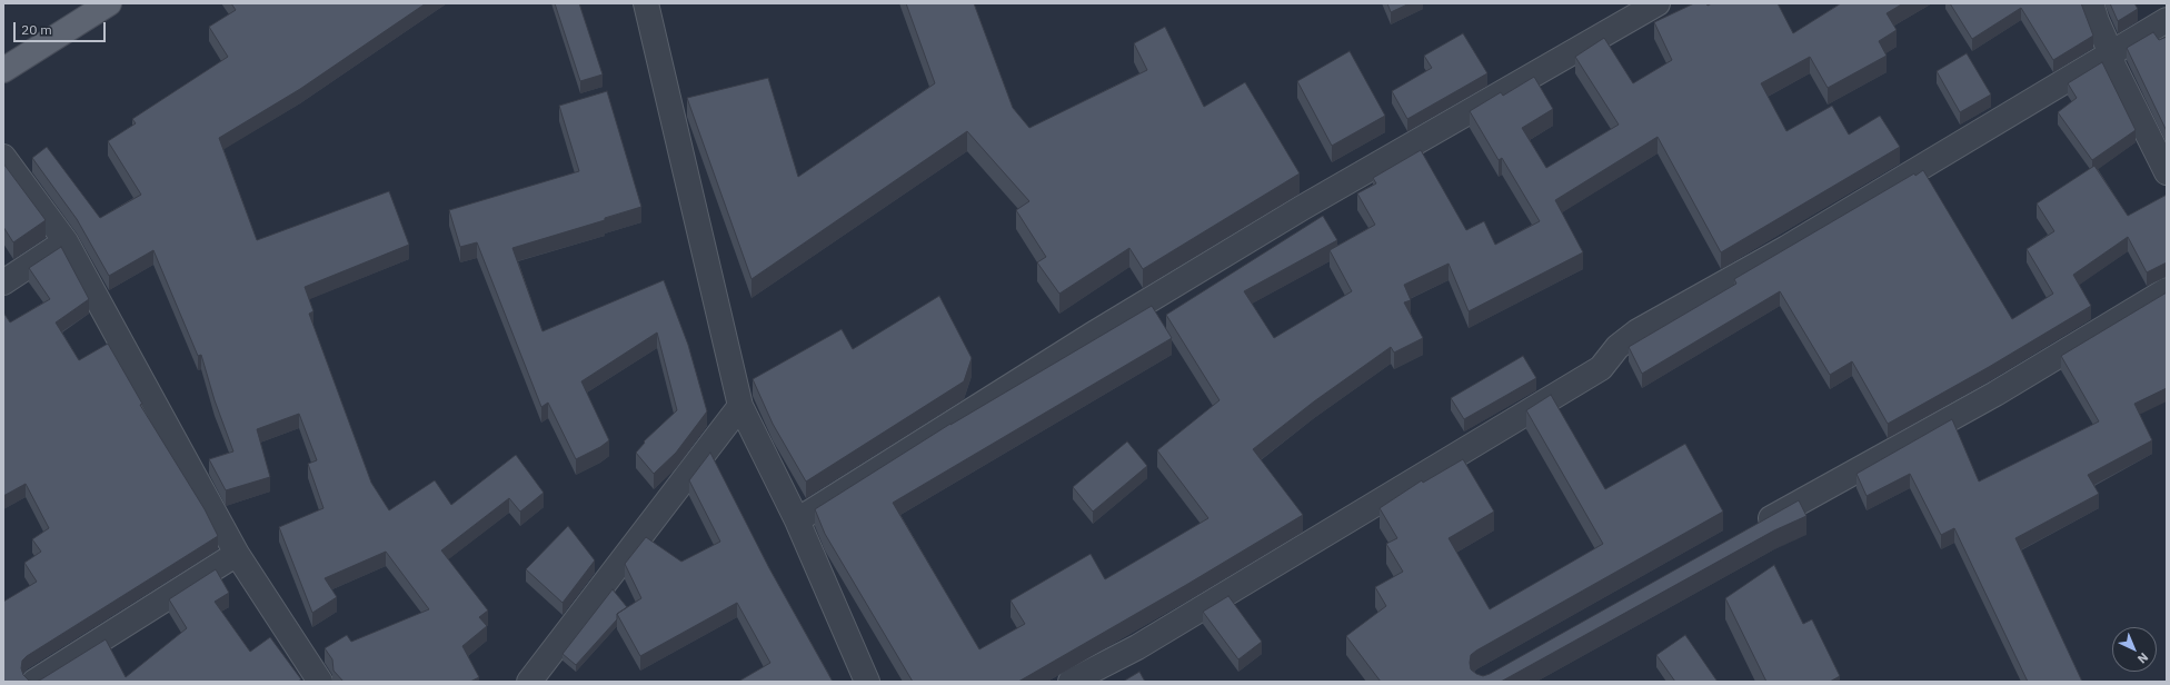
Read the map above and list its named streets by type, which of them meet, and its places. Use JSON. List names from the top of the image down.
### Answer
{
  "scale_bar": "20 m",
  "north": "bottom right"
}
